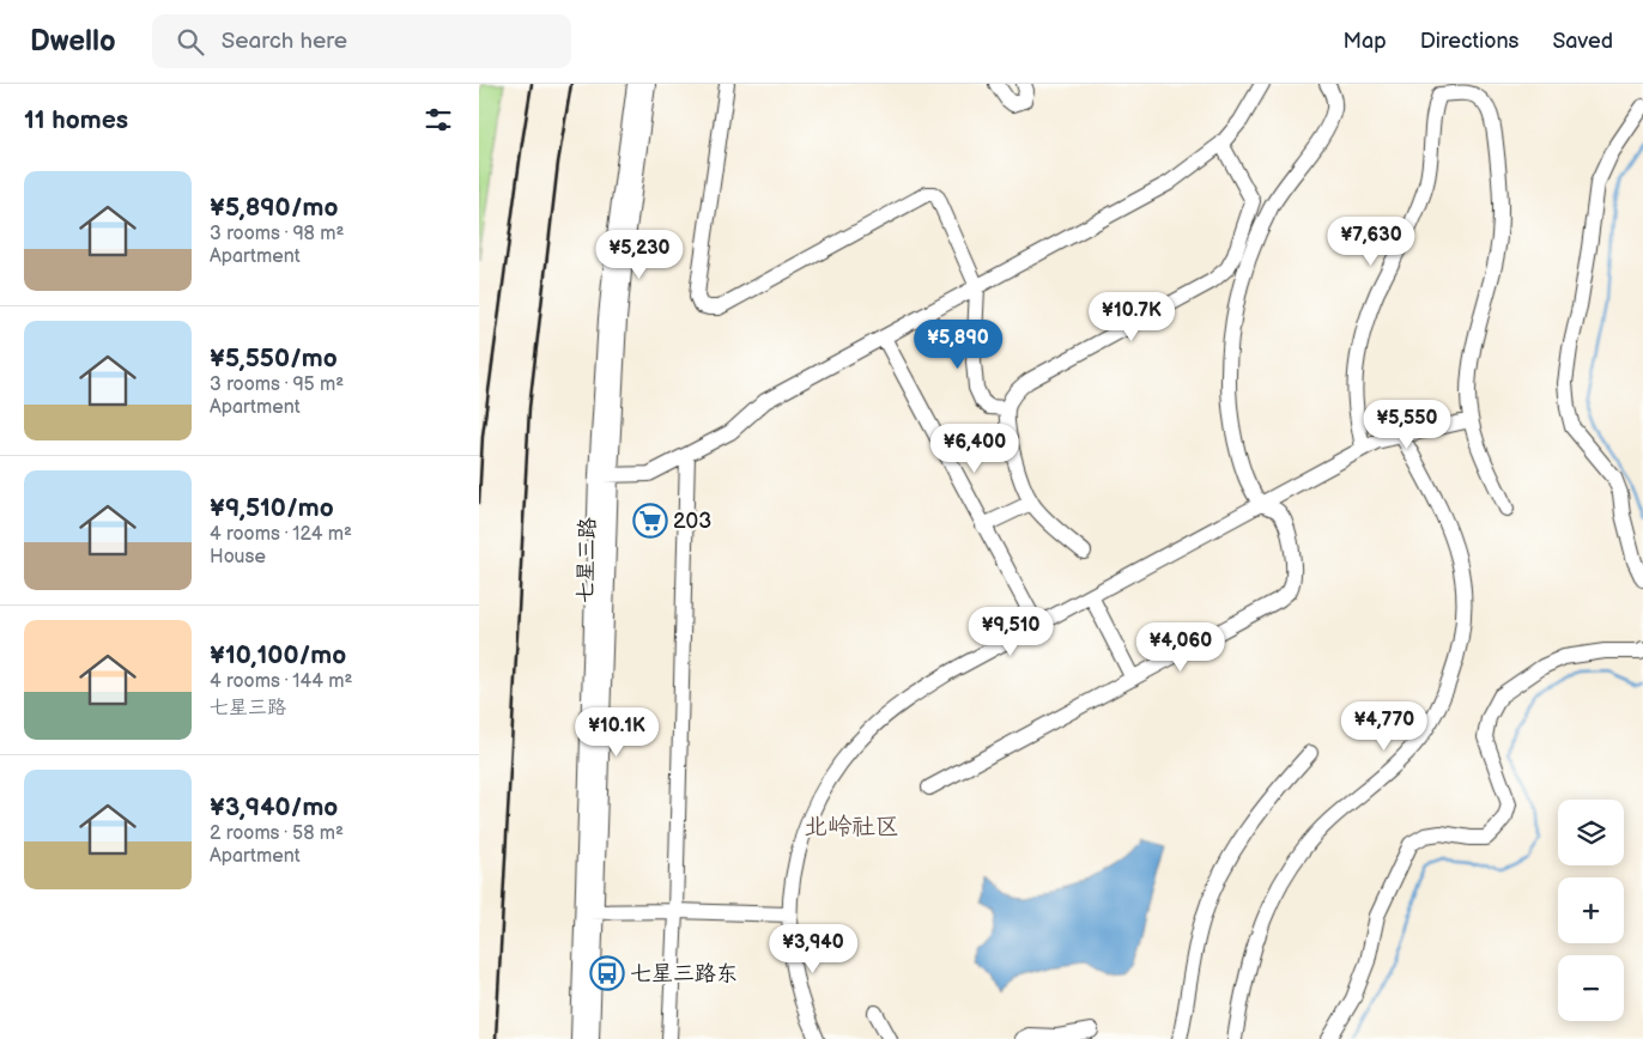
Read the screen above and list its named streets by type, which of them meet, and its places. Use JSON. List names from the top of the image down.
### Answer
{
  "streets": {
    "street": ["七星三路"]
  },
  "districts": ["北岭社区"],
  "places": {
    "supermarket": ["203"],
    "bus stop": ["七星三路东"]
  },
  "page": {
    "header": "Dwello",
    "search": "Search here",
    "nav": ["Map", "Directions", "Saved"],
    "heading": "11 homes",
    "list": [
      {
        "name": "¥5,890/mo",
        "note": "3 rooms · 98 m² · Apartment"
      },
      {
        "name": "¥5,550/mo",
        "note": "3 rooms · 95 m² · Apartment"
      },
      {
        "name": "¥9,510/mo",
        "note": "4 rooms · 124 m² · House"
      },
      {
        "name": "¥10,100/mo",
        "note": "4 rooms · 144 m² · 七星三路"
      },
      {
        "name": "¥3,940/mo",
        "note": "2 rooms · 58 m² · Apartment"
      }
    ],
    "price": [
      "¥7,630",
      "¥5,230",
      "¥10.7K",
      "¥5,890",
      "¥5,550",
      "¥6,400",
      "¥9,510",
      "¥4,060",
      "¥4,770",
      "¥10.1K",
      "¥3,940"
    ],
    "map_buttons": ["+", "−"]
  }
}
